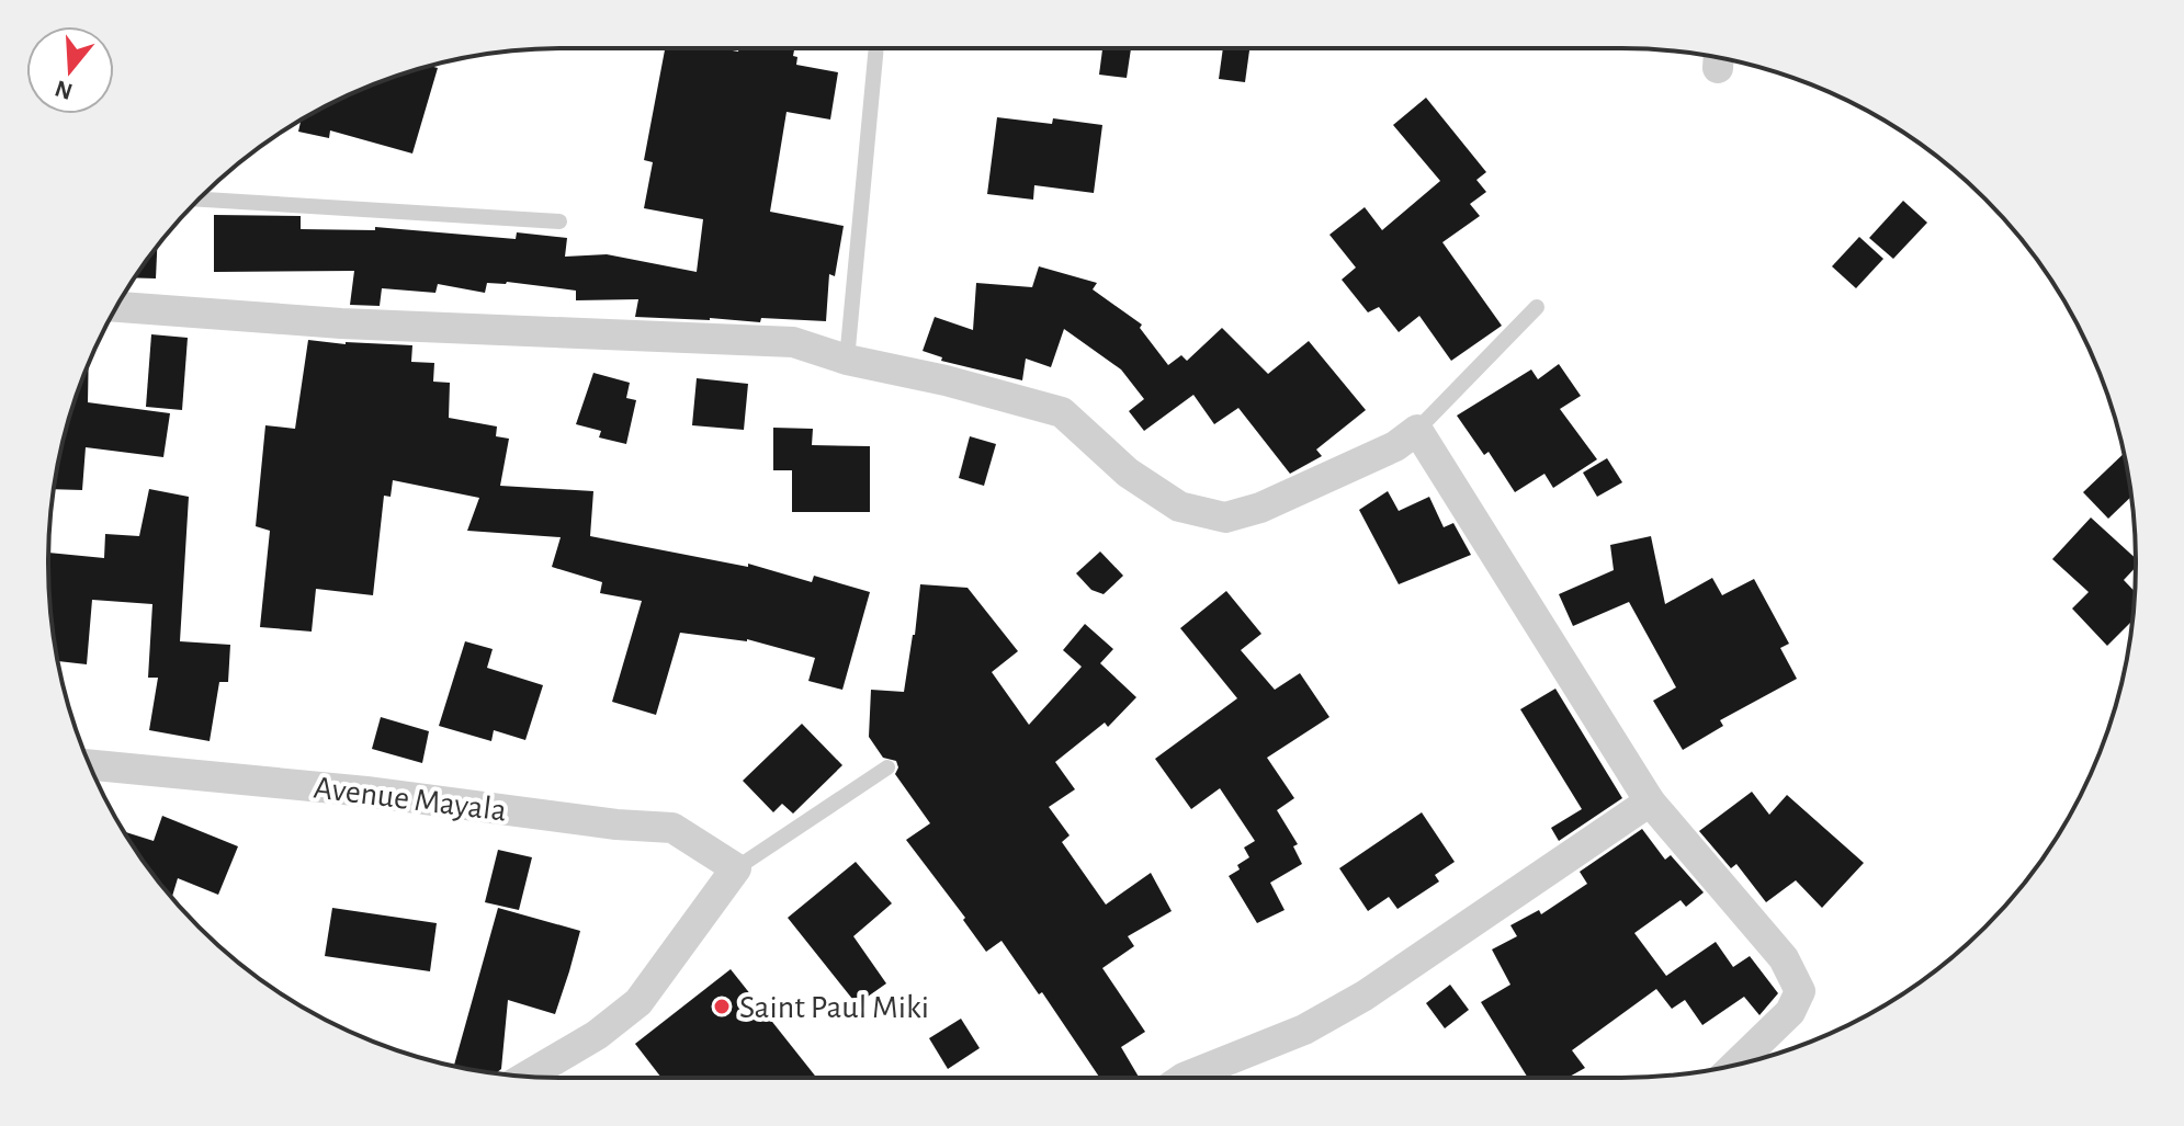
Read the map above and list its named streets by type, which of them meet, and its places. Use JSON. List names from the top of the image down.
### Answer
{
  "streets": {
    "street": ["Avenue Mayala"]
  },
  "places": ["Saint Paul Miki"],
  "north": "bottom"
}
